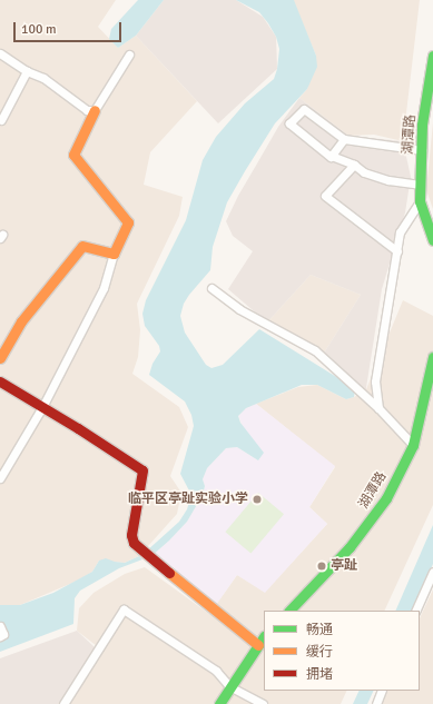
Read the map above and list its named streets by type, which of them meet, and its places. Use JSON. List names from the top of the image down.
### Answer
{
  "streets": {
    "street": ["湖潭路"]
  },
  "places": ["临平区亭趾实验小学", "亭趾"],
  "legend": ["畅通", "缓行", "拥堵"],
  "scale_bar": "100 m"
}
